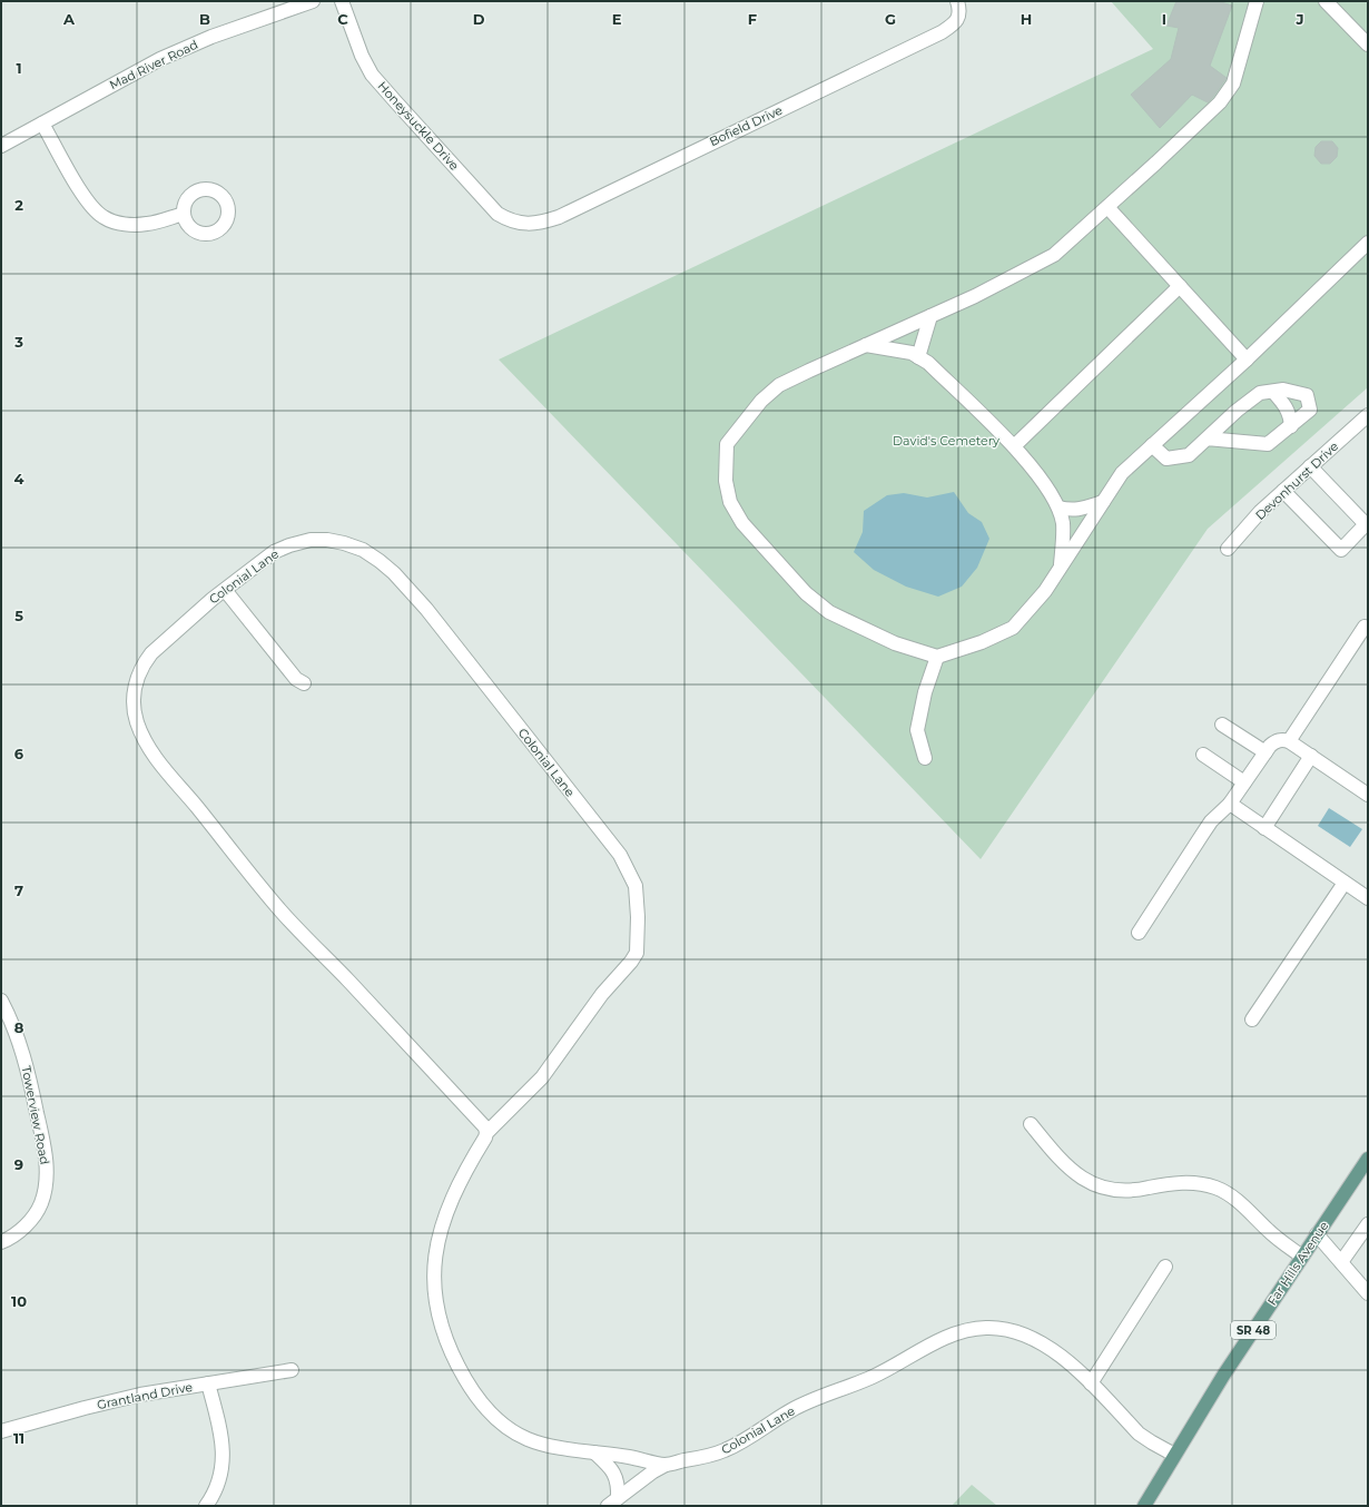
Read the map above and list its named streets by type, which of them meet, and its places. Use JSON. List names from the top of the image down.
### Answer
{
  "streets": {
    "main road": ["Far Hills Avenue", "SR 48"],
    "street": [
      "Mad River Road",
      "Honeysuckle Drive",
      "Bofield Drive",
      "Devonhurst Drive",
      "Colonial Lane",
      "Towerview Road",
      "Grantland Drive"
    ]
  },
  "crossings": [
    ["Honeysuckle Drive", "Bofield Drive"],
    ["Colonial Lane", "Far Hills Avenue"]
  ],
  "parks": ["David's Cemetery"],
  "grid": {
    "columns": [
      "A",
      "B",
      "C",
      "D",
      "E",
      "F",
      "G",
      "H",
      "I",
      "J"
    ],
    "rows": [
      "1",
      "2",
      "3",
      "4",
      "5",
      "6",
      "7",
      "8",
      "9",
      "10",
      "11"
    ]
  }
}
